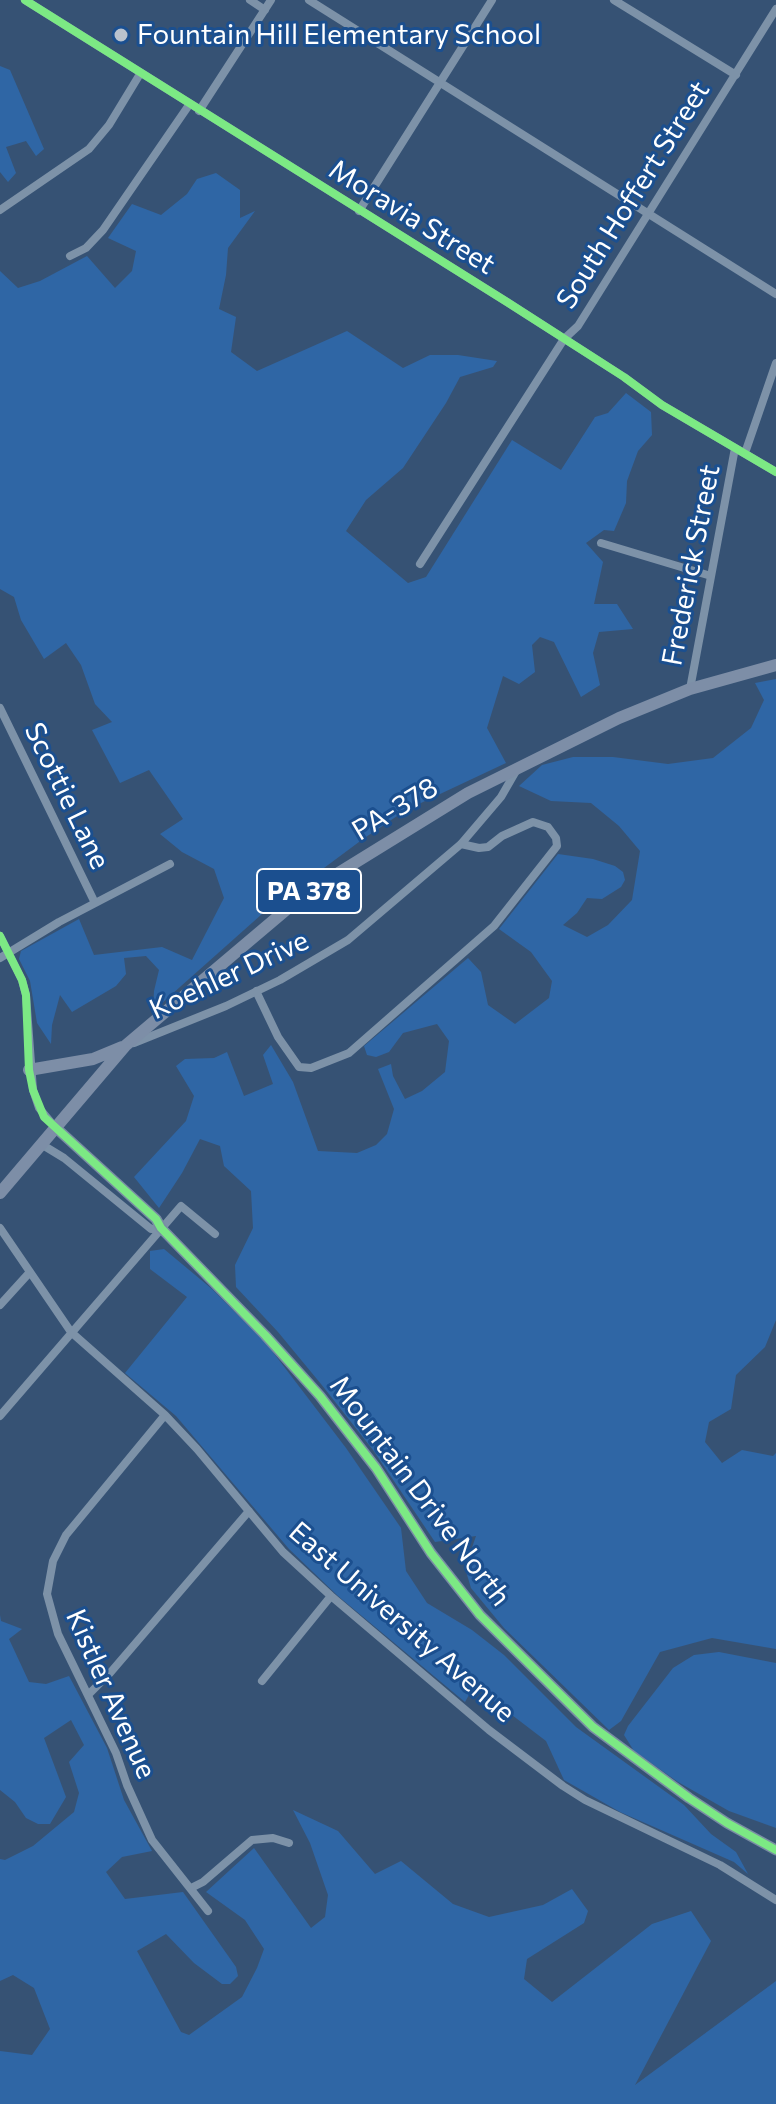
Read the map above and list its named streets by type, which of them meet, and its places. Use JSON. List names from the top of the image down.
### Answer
{
  "streets": {
    "main road": ["PA-378", "PA 378"],
    "street": [
      "South Hoffert Street",
      "Moravia Street",
      "Frederick Street",
      "Scottie Lane",
      "Koehler Drive",
      "Mountain Drive North",
      "East University Avenue",
      "Kistler Avenue"
    ]
  },
  "crossings": [
    ["South Hoffert Street", "Moravia Street"],
    ["Moravia Street", "Frederick Street"],
    ["Frederick Street", "PA-378"],
    ["PA-378", "Koehler Drive"],
    ["PA-378", "Mountain Drive North"],
    ["East University Avenue", "Kistler Avenue"]
  ],
  "places": ["Fountain Hill Elementary School"]
}
